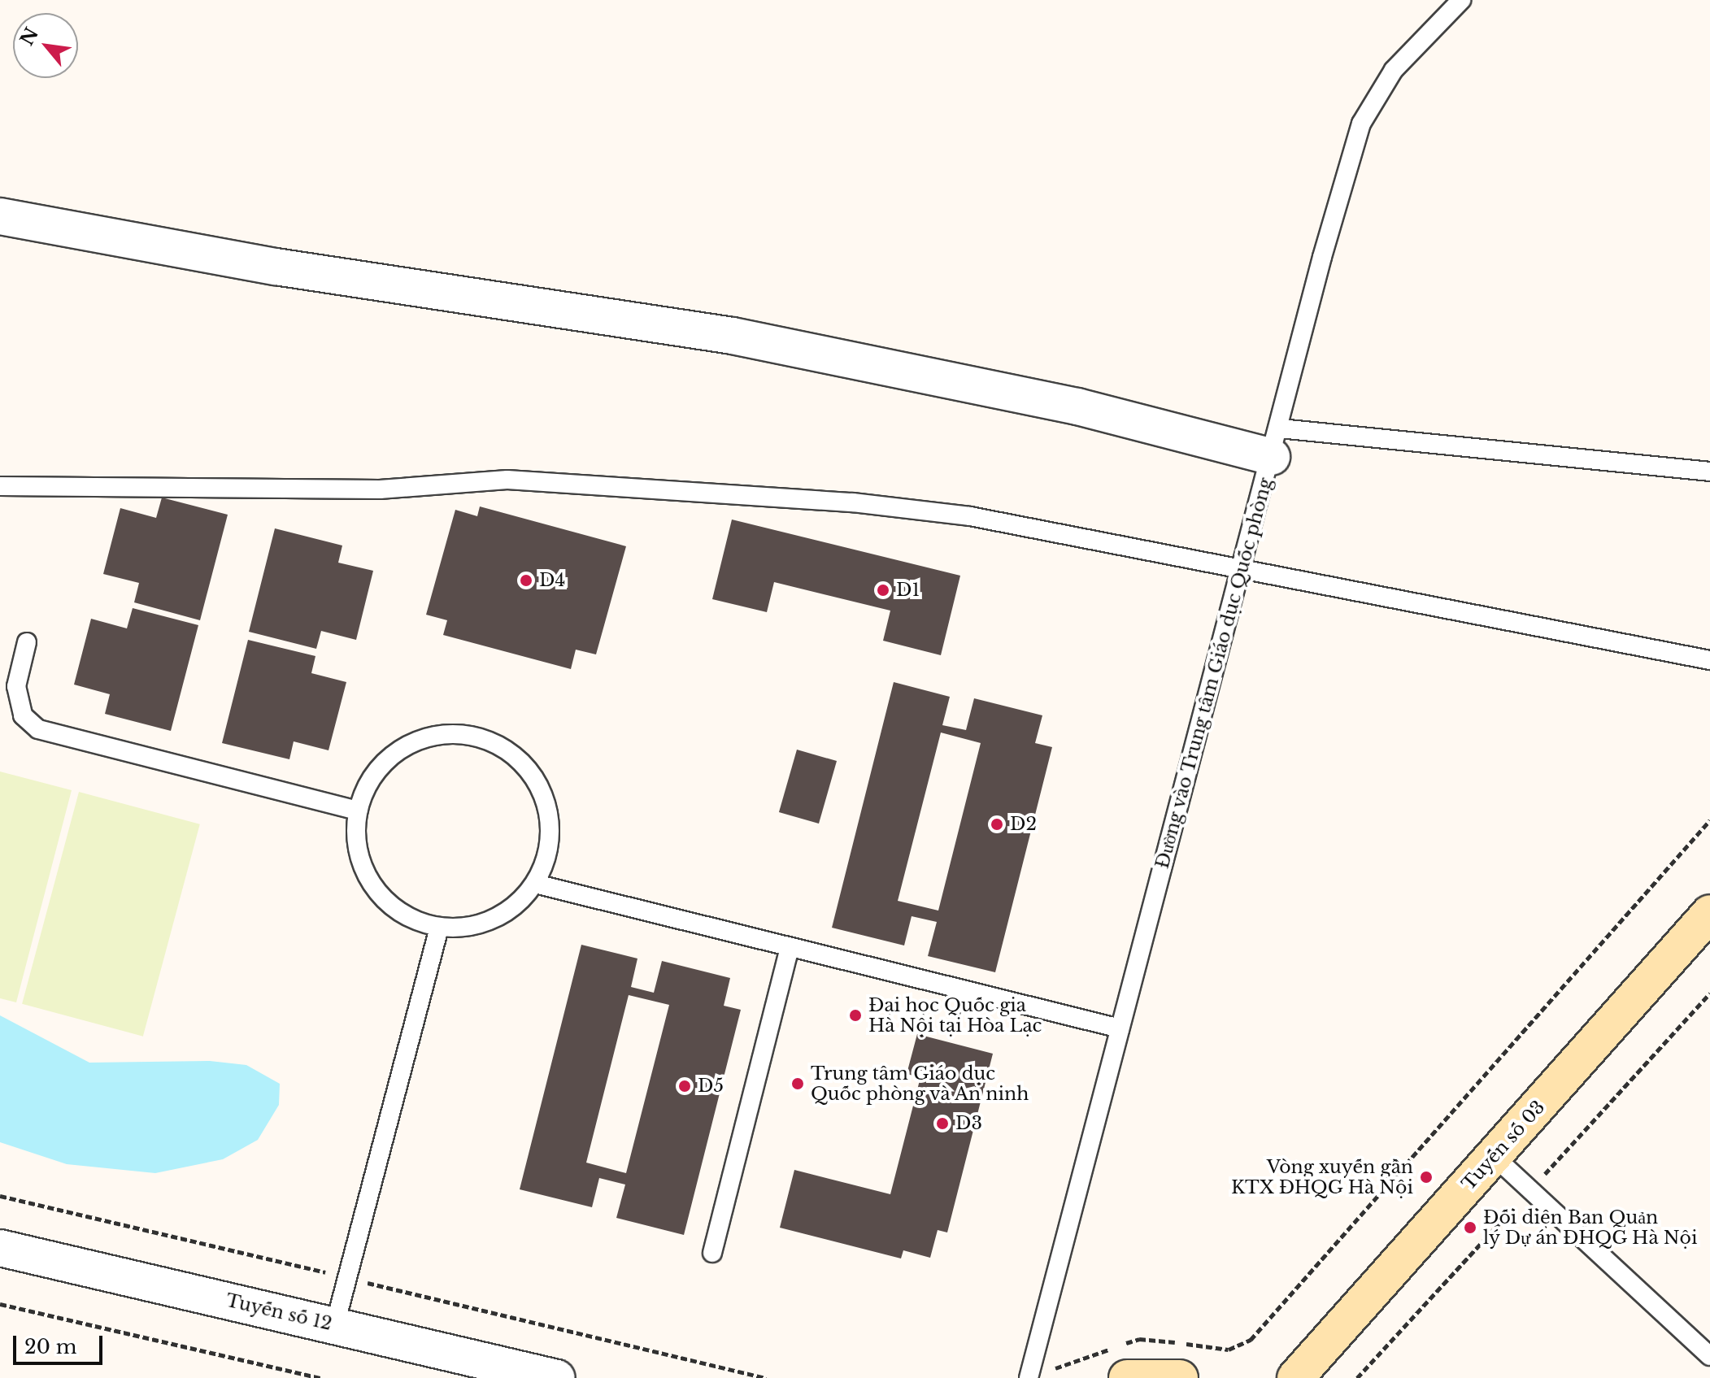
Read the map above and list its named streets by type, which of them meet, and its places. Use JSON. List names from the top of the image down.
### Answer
{
  "streets": {
    "street": ["Tuyến số 03", "Tuyến số 12"],
    "lane": ["Đường vào Trung tâm Giáo dục Quốc phòng"]
  },
  "places": [
    "D4",
    "D1",
    "D2",
    "Đại học Quốc gia Hà Nội tại Hòa Lạc",
    "Trung tâm Giáo dục Quốc phòng và An ninh",
    "D5",
    "D3",
    "Vòng xuyến gần KTX ĐHQG Hà Nội",
    "Đối diện Ban Quản lý Dự án ĐHQG Hà Nội"
  ],
  "scale_bar": "20 m",
  "north": "top left"
}
